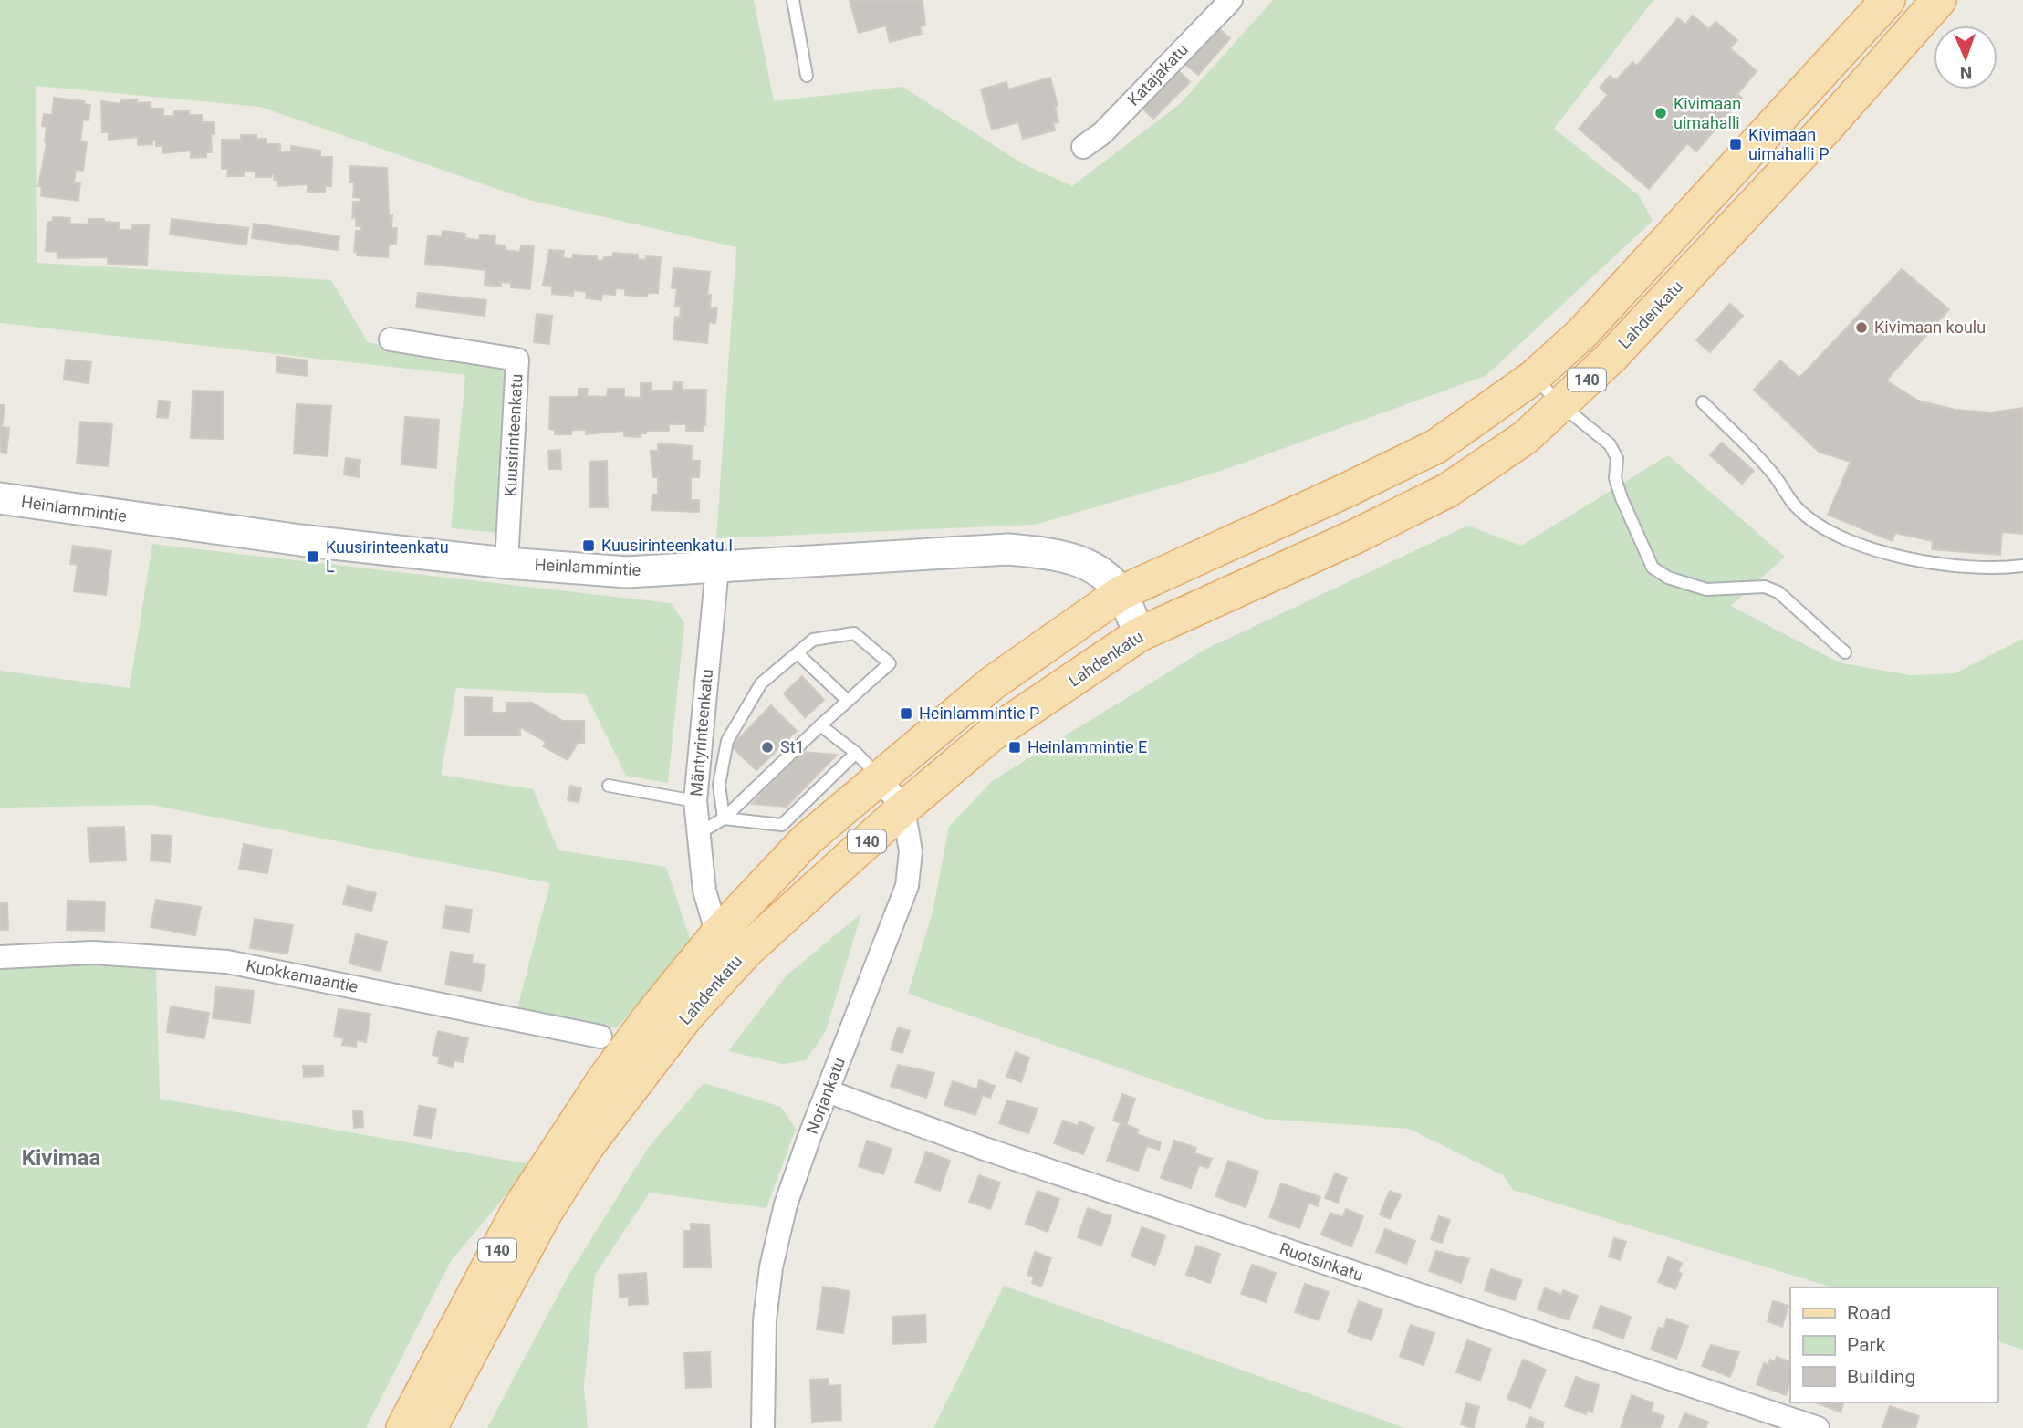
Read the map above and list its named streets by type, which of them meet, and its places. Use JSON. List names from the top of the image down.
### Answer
{
  "streets": {
    "main road": ["Lahdenkatu", "140"],
    "street": [
      "Katajakatu",
      "Kuusirinteenkatu",
      "Heinlammintie",
      "Mäntyrinteenkatu",
      "Kuokkamaantie",
      "Norjankatu",
      "Ruotsinkatu"
    ]
  },
  "crossings": [
    ["Lahdenkatu", "Heinlammintie"],
    ["Lahdenkatu", "Mäntyrinteenkatu"],
    ["Lahdenkatu", "Norjankatu"],
    ["Kuusirinteenkatu", "Heinlammintie"],
    ["Heinlammintie", "Mäntyrinteenkatu"],
    ["Norjankatu", "Ruotsinkatu"]
  ],
  "districts": ["Kivimaa"],
  "places": {
    "other": ["Kivimaan uimahalli", "Kivimaan koulu", "St1"],
    "transit": [
      "Kivimaan uimahalli P",
      "Kuusirinteenkatu I",
      "Kuusirinteenkatu L",
      "Heinlammintie P",
      "Heinlammintie E"
    ]
  },
  "legend": ["Road", "Park", "Building"],
  "north": "bottom"
}
